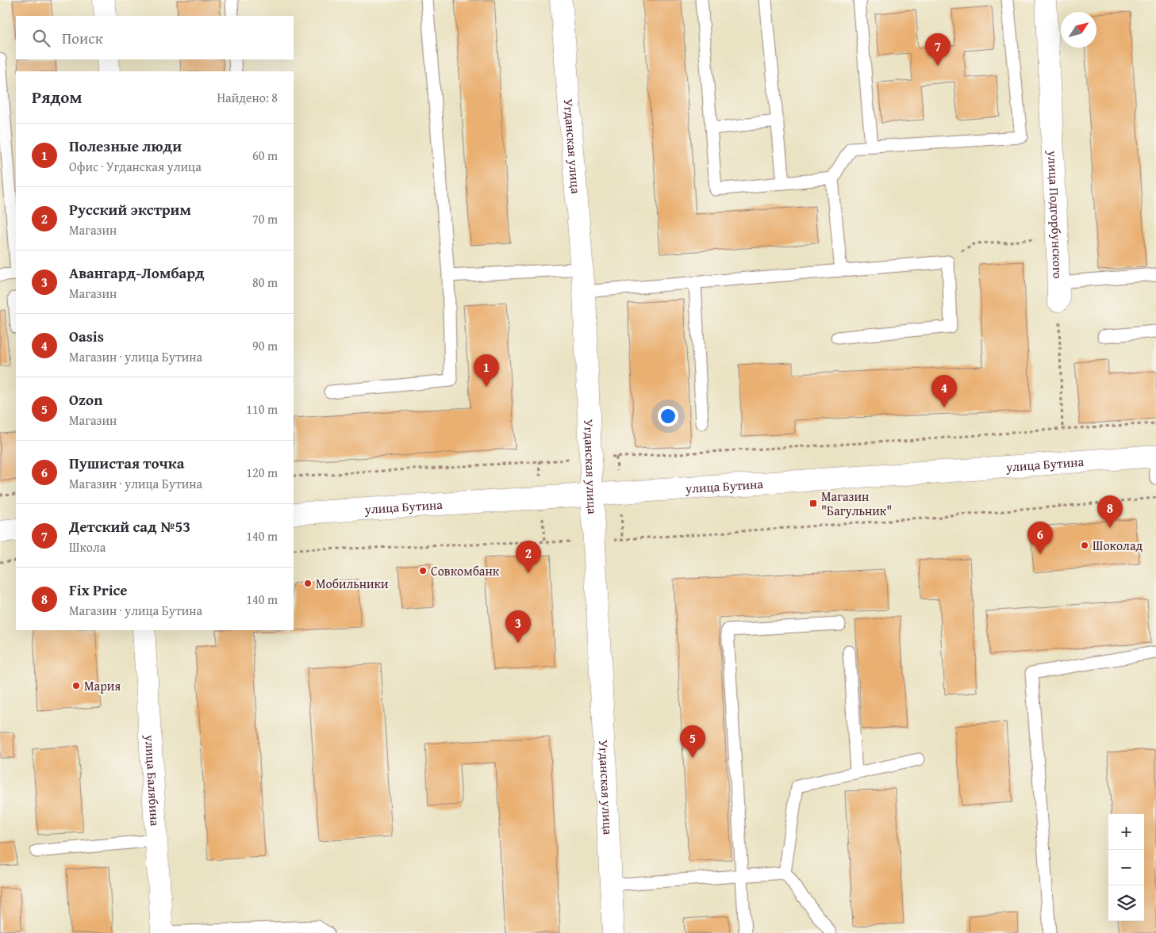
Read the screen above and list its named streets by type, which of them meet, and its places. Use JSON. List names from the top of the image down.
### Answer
{
  "streets": {
    "street": [
      "Угданская улица",
      "улица Подгорбунского",
      "улица Бутина",
      "улица Балябина"
    ]
  },
  "crossings": [
    ["Угданская улица", "улица Бутина"]
  ],
  "places": {
    "transit": ["Магазин \"Багульник\""],
    "other": [
      "Шоколад",
      "Совкомбанк",
      "Мобильники",
      "Мария"
    ]
  },
  "north": "top right",
  "page": {
    "search": "Поиск",
    "pins": [
      "7",
      "1",
      "4",
      "8",
      "6",
      "2",
      "3",
      "5"
    ],
    "heading": ["Рядом", "Найдено: 8"],
    "list": [
      {
        "mark": "1",
        "name": "Полезные люди",
        "note": "Офис · Угданская улица",
        "value": "60 m"
      },
      {
        "mark": "2",
        "name": "Русский экстрим",
        "note": "Магазин",
        "value": "70 m"
      },
      {
        "mark": "3",
        "name": "Авангард-Ломбард",
        "note": "Магазин",
        "value": "80 m"
      },
      {
        "mark": "4",
        "name": "Oasis",
        "note": "Магазин · улица Бутина",
        "value": "90 m"
      },
      {
        "mark": "5",
        "name": "Ozon",
        "note": "Магазин",
        "value": "110 m"
      },
      {
        "mark": "6",
        "name": "Пушистая точка",
        "note": "Магазин · улица Бутина",
        "value": "120 m"
      },
      {
        "mark": "7",
        "name": "Детский сад №53",
        "note": "Школа",
        "value": "140 m"
      },
      {
        "mark": "8",
        "name": "Fix Price",
        "note": "Магазин · улица Бутина",
        "value": "140 m"
      }
    ],
    "map_buttons": ["+", "−"]
  }
}
